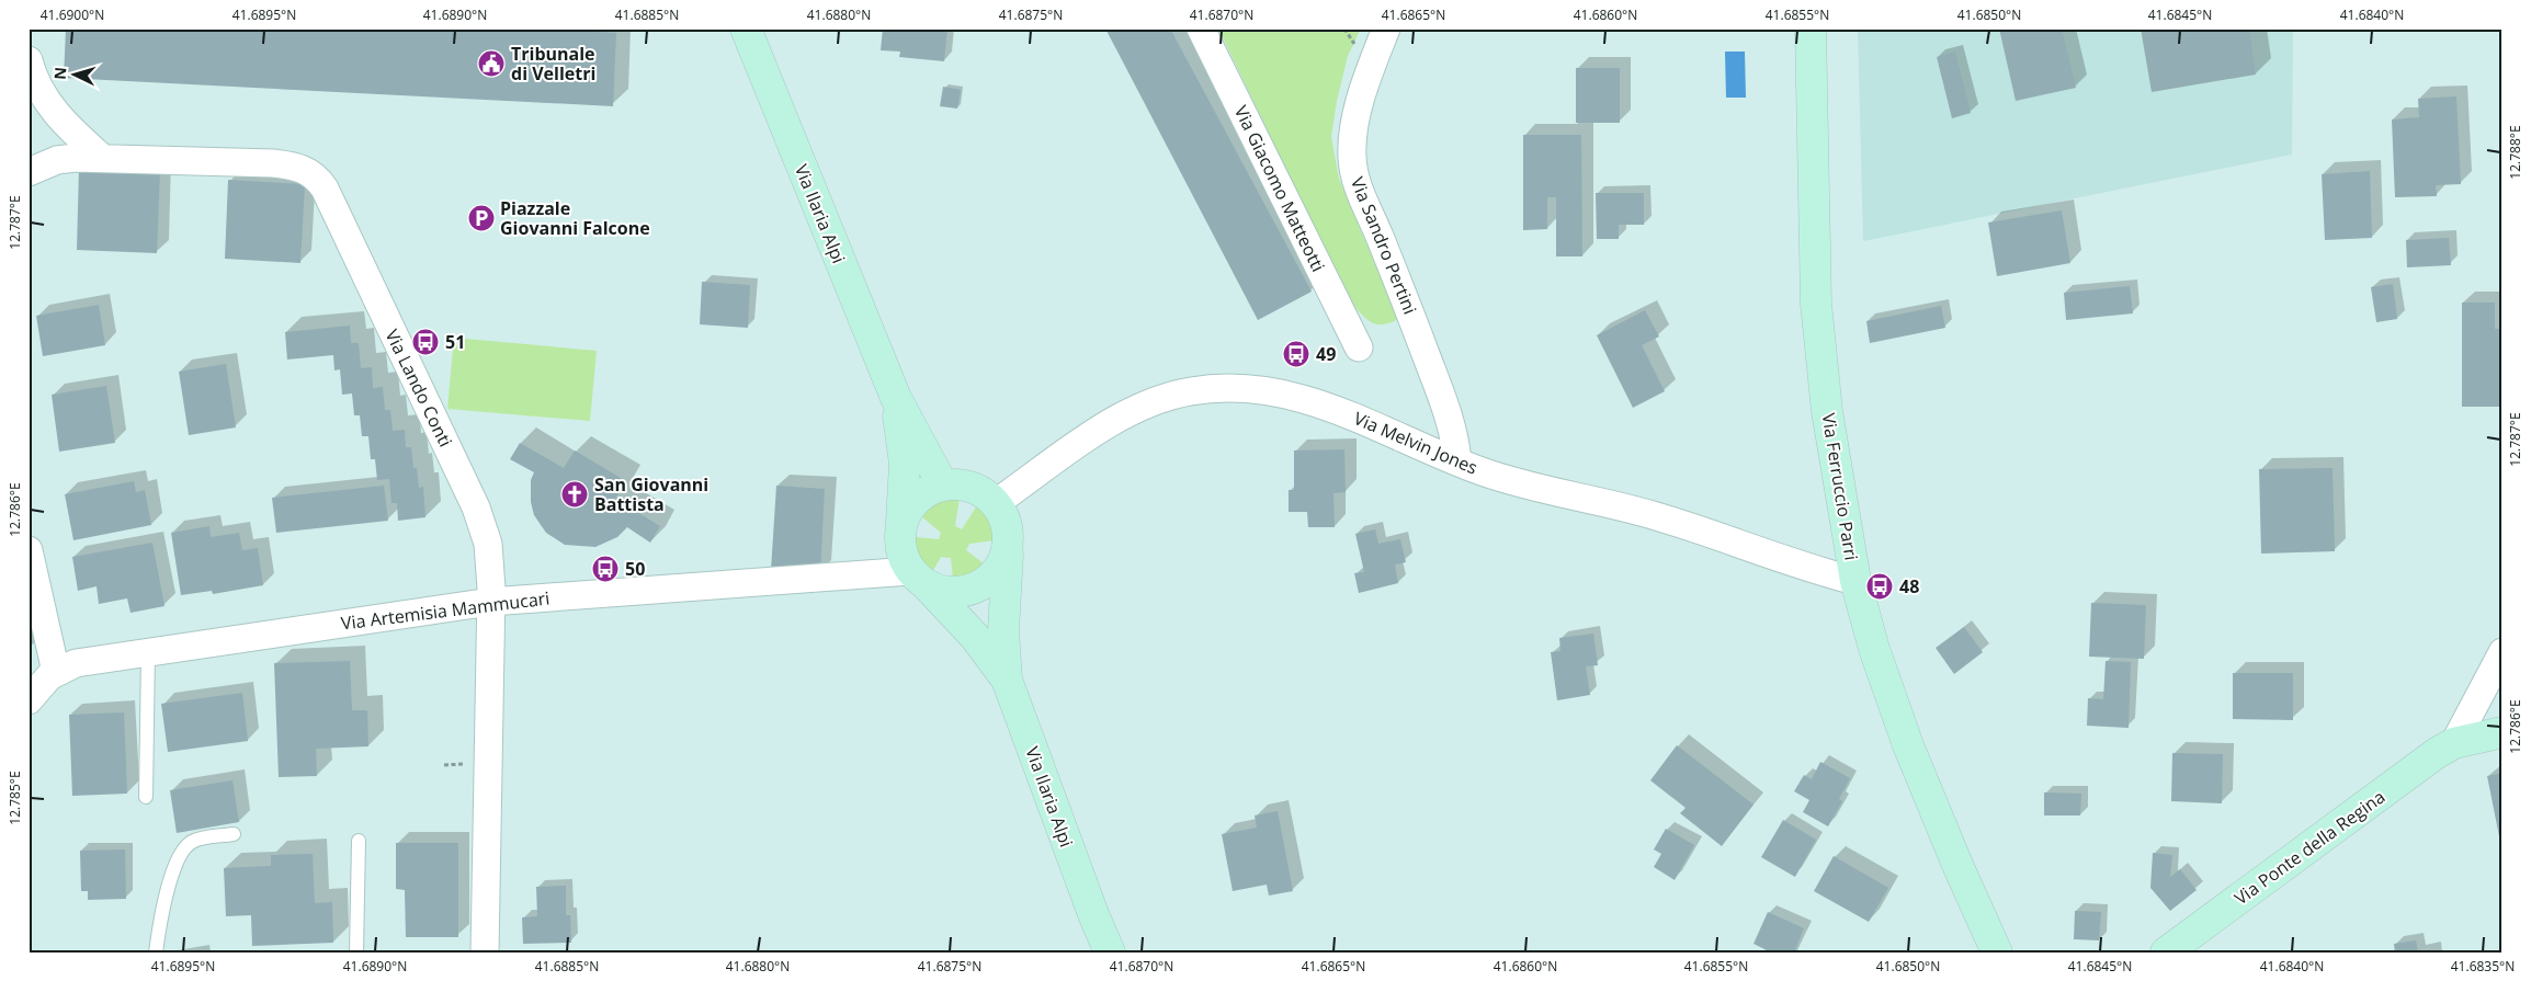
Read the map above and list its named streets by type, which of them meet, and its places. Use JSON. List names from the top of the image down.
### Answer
{
  "streets": {
    "street": [
      "Via Giacomo Matteotti",
      "Via Ilaria Alpi",
      "Via Sandro Pertini",
      "Via Lando Conti",
      "Via Melvin Jones",
      "Via Ferruccio Parri",
      "Via Artemisia Mammucari",
      "Via Ponte della Regina"
    ]
  },
  "crossings": [
    ["Via Ilaria Alpi", "Via Melvin Jones"],
    ["Via Ilaria Alpi", "Via Artemisia Mammucari"],
    ["Via Sandro Pertini", "Via Melvin Jones"],
    ["Via Lando Conti", "Via Artemisia Mammucari"],
    ["Via Melvin Jones", "Via Ferruccio Parri"],
    ["Via Melvin Jones", "Via Artemisia Mammucari"]
  ],
  "places": {
    "public building": ["Tribunale di Velletri"],
    "parking": ["Piazzale Giovanni Falcone"],
    "bus stop": [
      "51",
      "49",
      "50",
      "48"
    ],
    "church": ["San Giovanni Battista"]
  },
  "north": "left",
  "coordinates": [
    "41.6900°N",
    "41.6895°N",
    "41.6890°N",
    "41.6885°N",
    "41.6880°N",
    "41.6875°N",
    "41.6870°N",
    "41.6865°N",
    "41.6860°N",
    "41.6855°N",
    "41.6850°N",
    "41.6845°N",
    "41.6840°N",
    "12.788°E",
    "12.787°E",
    "12.786°E",
    "12.785°E",
    "41.6835°N"
  ]
}
